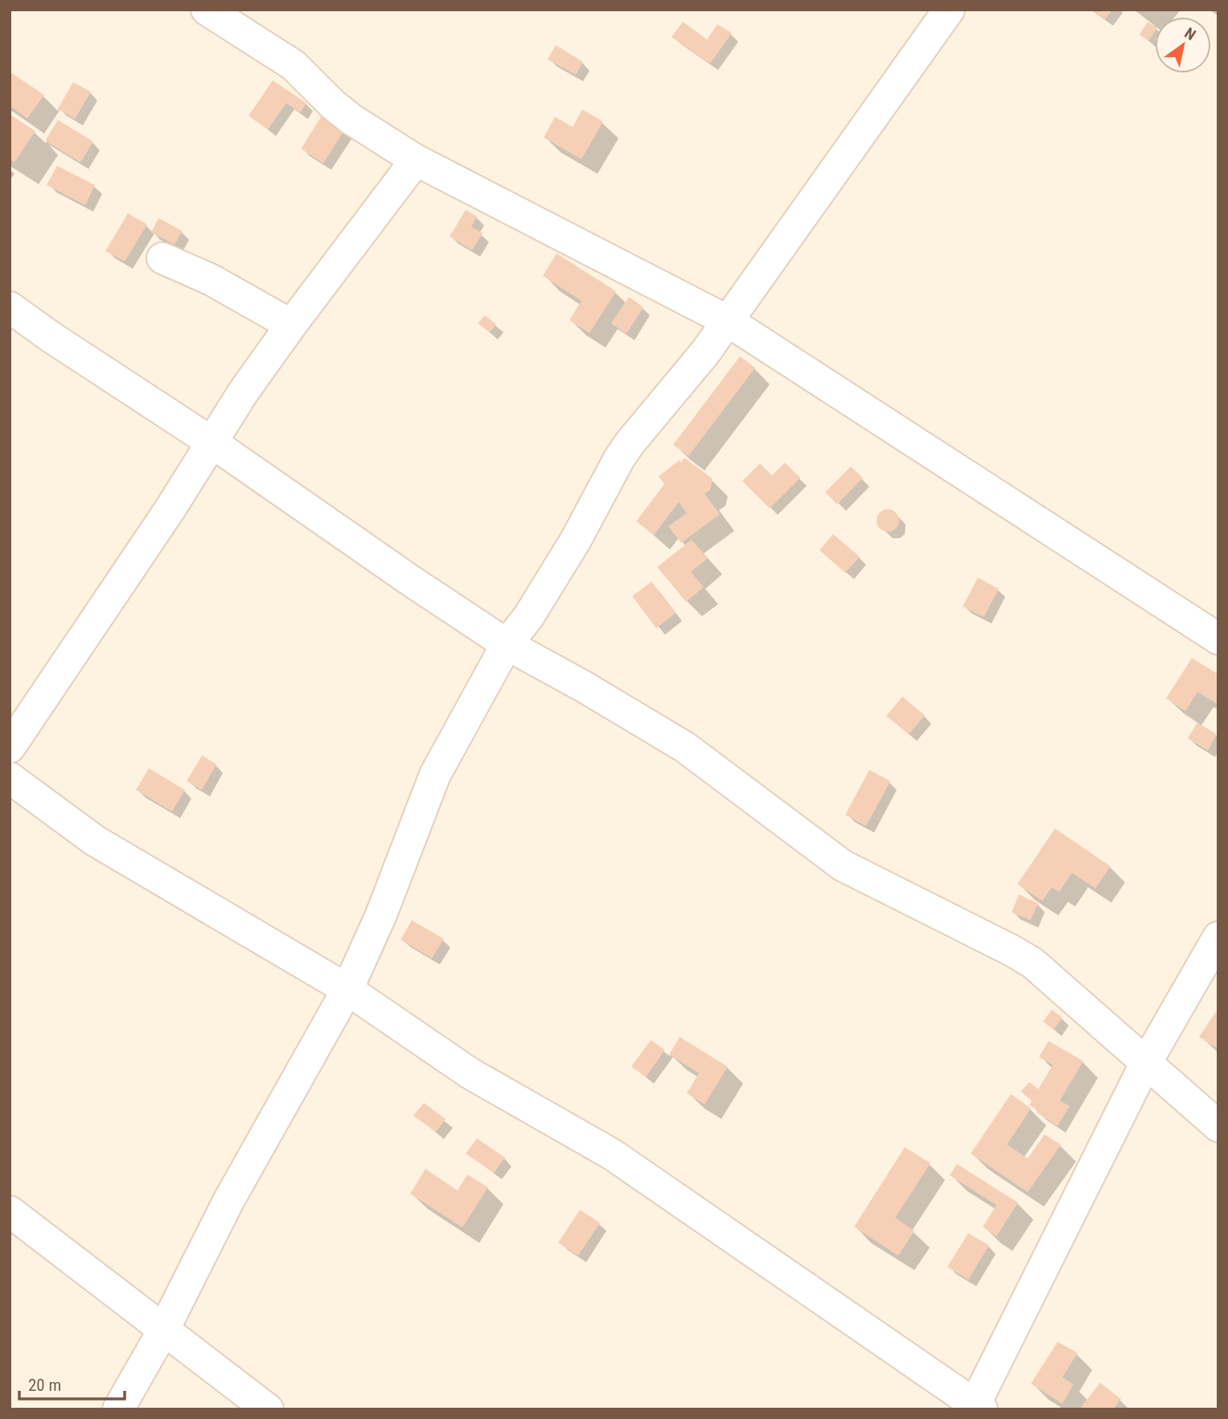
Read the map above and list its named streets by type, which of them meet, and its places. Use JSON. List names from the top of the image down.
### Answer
{
  "scale_bar": "20 m",
  "north": "top right"
}
